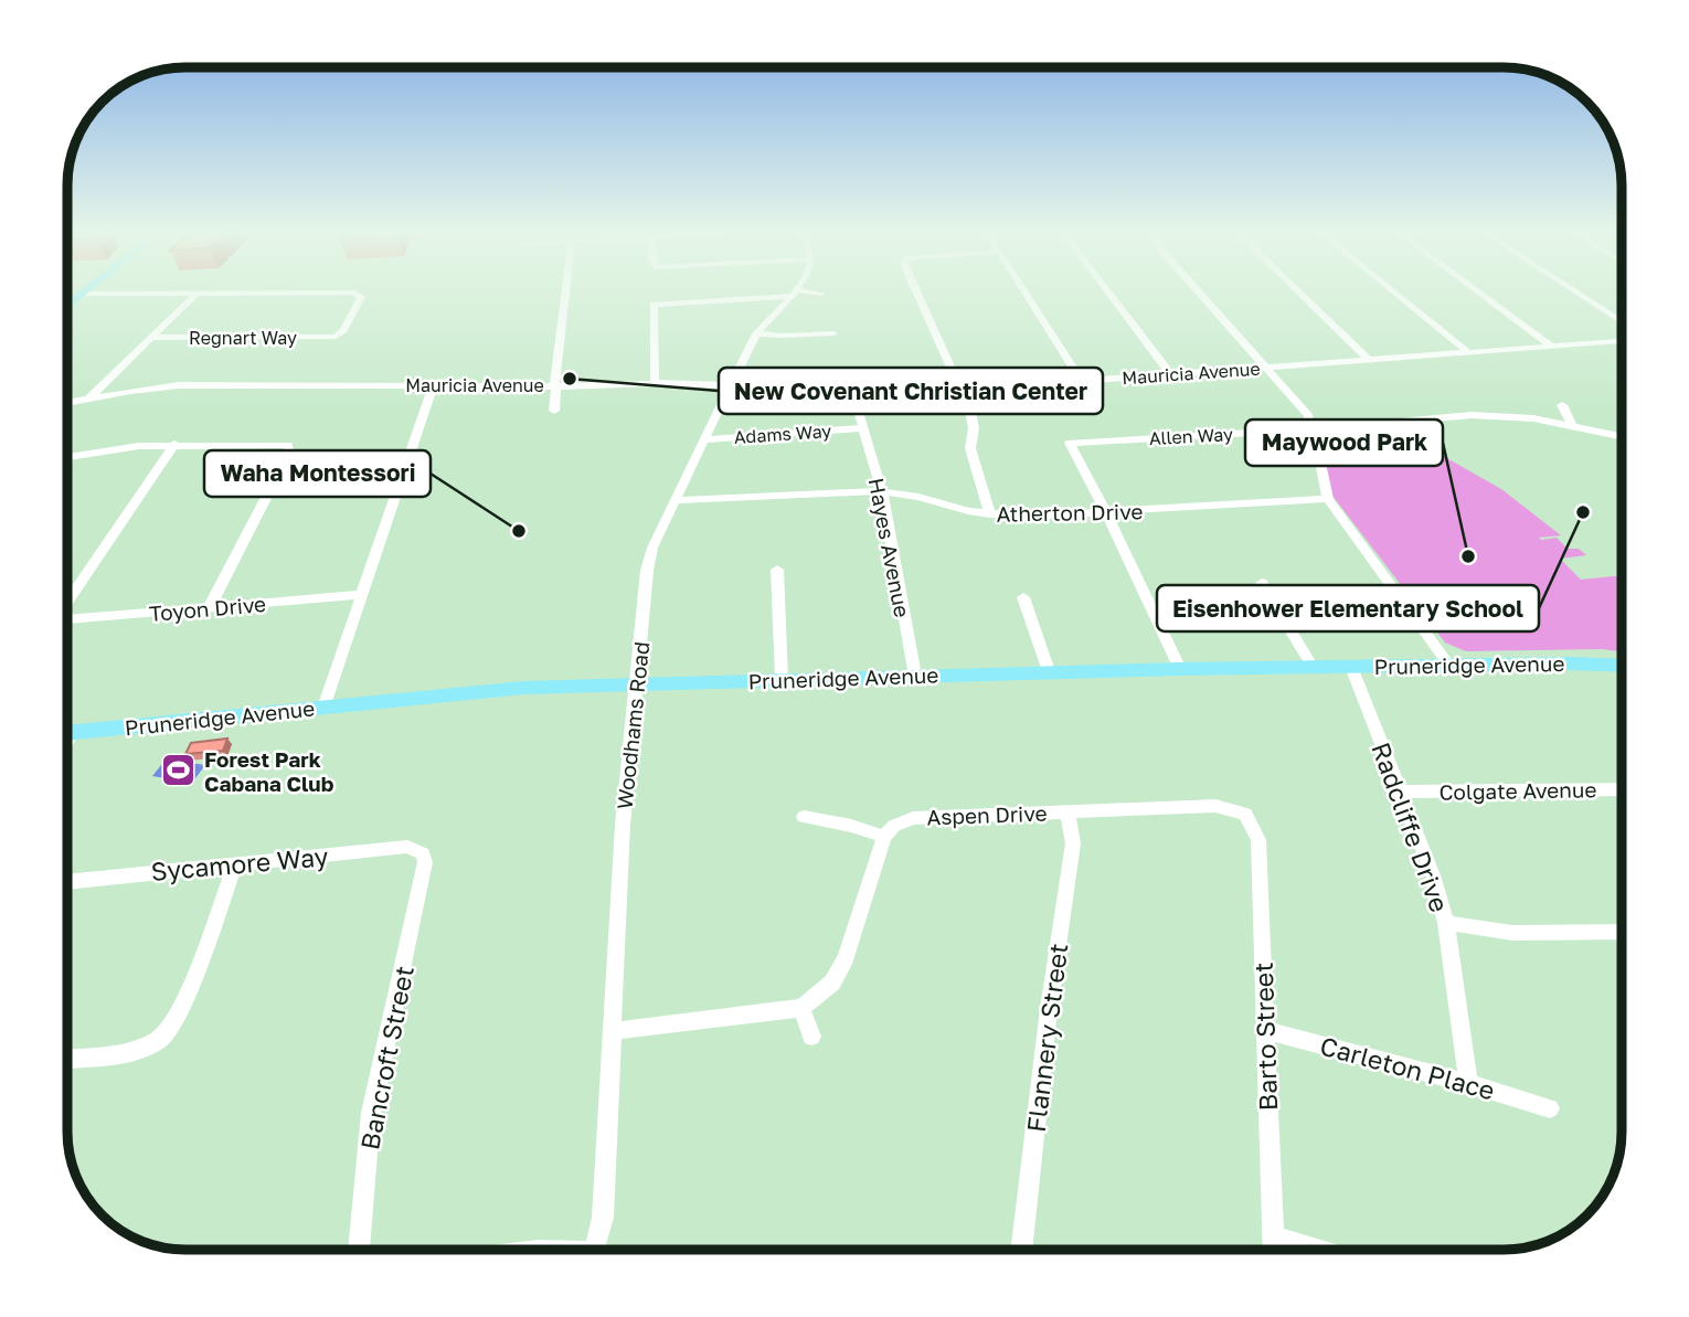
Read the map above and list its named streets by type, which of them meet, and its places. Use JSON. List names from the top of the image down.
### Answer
{
  "streets": {
    "main road": ["Pruneridge Avenue"],
    "street": [
      "Regnart Way",
      "Mauricia Avenue",
      "Adams Way",
      "Allen Way",
      "Atherton Drive",
      "Hayes Avenue",
      "Toyon Drive",
      "Woodhams Road",
      "Colgate Avenue",
      "Aspen Drive",
      "Radcliffe Drive",
      "Sycamore Way",
      "Barto Street",
      "Flannery Street",
      "Bancroft Street",
      "Carleton Place"
    ]
  },
  "crossings": [
    ["Mauricia Avenue", "Hayes Avenue"],
    ["Mauricia Avenue", "Woodhams Road"],
    ["Adams Way", "Hayes Avenue"],
    ["Adams Way", "Woodhams Road"],
    ["Allen Way", "Atherton Drive"],
    ["Atherton Drive", "Hayes Avenue"],
    ["Atherton Drive", "Woodhams Road"],
    ["Hayes Avenue", "Pruneridge Avenue"],
    ["Pruneridge Avenue", "Woodhams Road"],
    ["Pruneridge Avenue", "Radcliffe Drive"],
    ["Colgate Avenue", "Radcliffe Drive"],
    ["Aspen Drive", "Barto Street"],
    ["Aspen Drive", "Flannery Street"],
    ["Radcliffe Drive", "Carleton Place"],
    ["Sycamore Way", "Bancroft Street"],
    ["Barto Street", "Carleton Place"]
  ],
  "places": {
    "other": [
      "New Covenant Christian Center",
      "Eisenhower Elementary School",
      "Waha Montessori",
      "Maywood Park"
    ],
    "sports": ["Forest Park Cabana Club"]
  }
}
